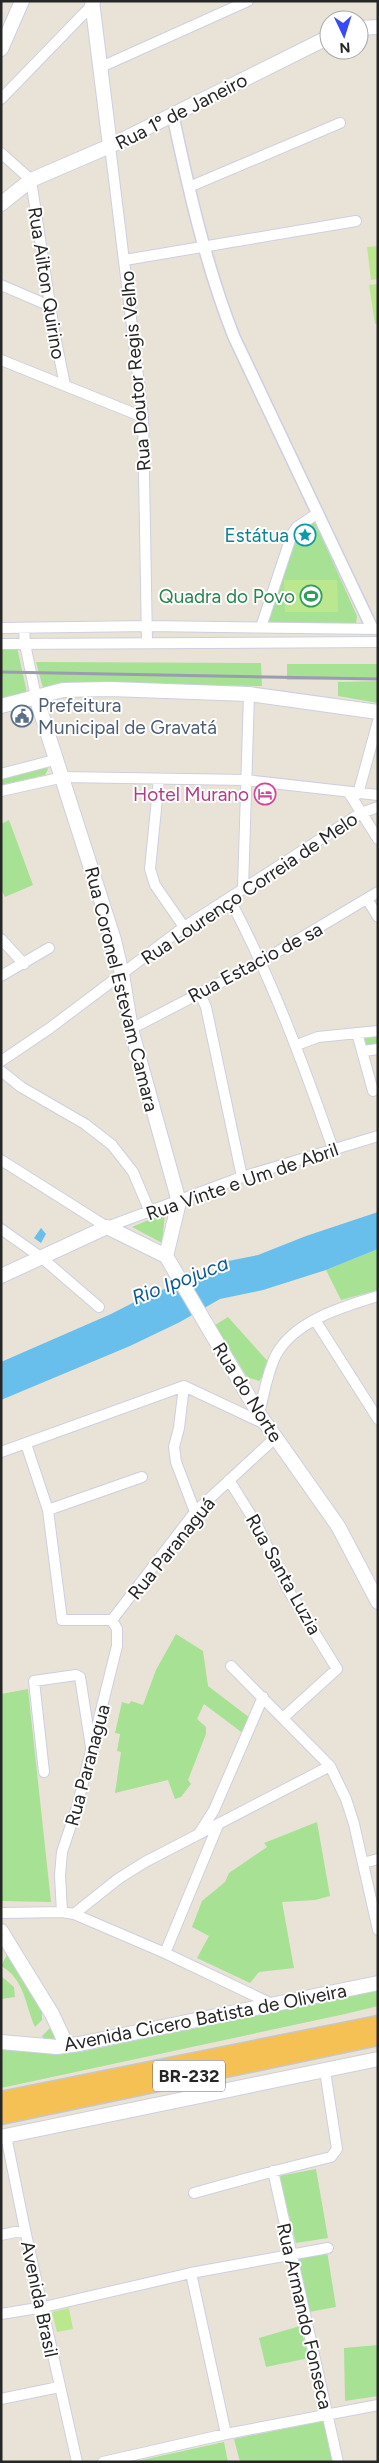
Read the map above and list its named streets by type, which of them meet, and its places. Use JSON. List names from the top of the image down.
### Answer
{
  "streets": {
    "highway": ["BR-232"],
    "main road": [
      "Rua 1º de Janeiro",
      "Rua Coronel Estevam Camara",
      "Rua do Norte",
      "Avenida Cicero Batista de Oliveira"
    ],
    "street": [
      "Rua Ailton Quirino",
      "Rua Doutor Regis Velho",
      "Rua Lourenço Correia de Melo",
      "Rua Estacio de sa",
      "Rua Vinte e Um de Abril",
      "Rua Paranaguá",
      "Rua Santa Luzia",
      "Rua Paranagua",
      "Avenida Brasil",
      "Rua Armando Fonseca"
    ]
  },
  "crossings": [
    ["Rua 1º de Janeiro", "Rua Ailton Quirino"],
    ["Rua 1º de Janeiro", "Rua Doutor Regis Velho"],
    ["Rua Lourenço Correia de Melo", "Rua Coronel Estevam Camara"],
    ["Rua Estacio de sa", "Rua Coronel Estevam Camara"],
    ["Rua Coronel Estevam Camara", "Rua Vinte e Um de Abril"],
    ["Rua Coronel Estevam Camara", "Rua do Norte"],
    ["Rua do Norte", "Rua Paranaguá"],
    ["Rua Paranaguá", "Rua Santa Luzia"],
    ["Rua Paranaguá", "Rua Paranagua"]
  ],
  "water": ["Rio Ipojuca"],
  "places": {
    "place": ["Estátua"],
    "sports": ["Quadra do Povo"],
    "public building": ["Prefeitura Municipal de Gravatá"],
    "hotel": ["Hotel Murano"]
  },
  "north": "bottom"
}
